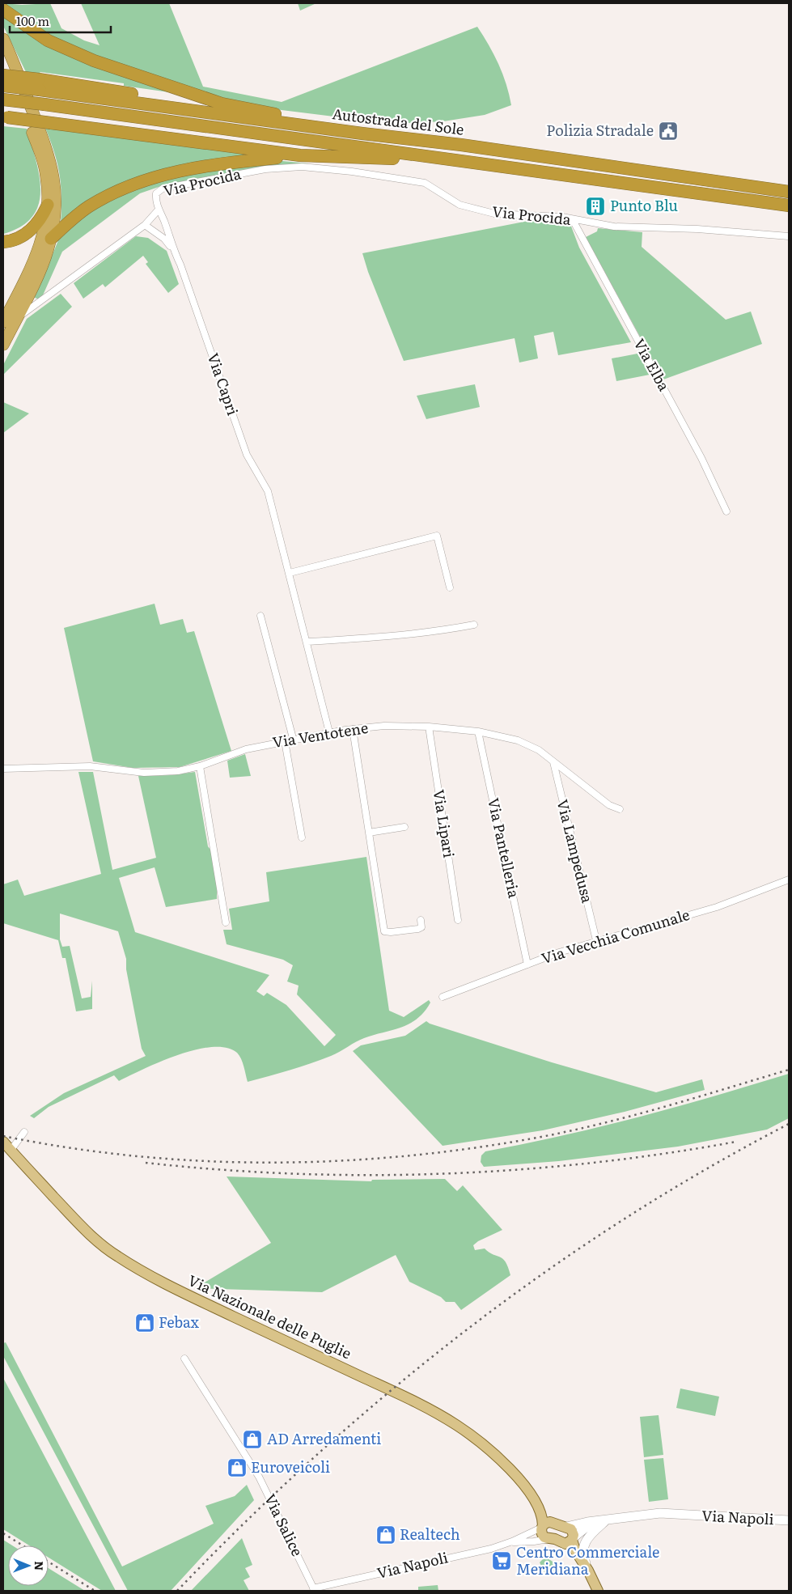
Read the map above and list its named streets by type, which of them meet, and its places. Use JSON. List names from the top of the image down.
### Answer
{
  "streets": {
    "highway": ["Autostrada del Sole"],
    "main road": ["Via Nazionale delle Puglie", "Via Napoli"],
    "street": [
      "Via Procida",
      "Via Elba",
      "Via Capri",
      "Via Ventotene",
      "Via Lipari",
      "Via Pantelleria",
      "Via Lampedusa",
      "Via Vecchia Comunale",
      "Via Salice"
    ]
  },
  "crossings": [
    ["Via Procida", "Via Elba"],
    ["Via Procida", "Via Capri"],
    ["Via Capri", "Via Ventotene"],
    ["Via Ventotene", "Via Lipari"],
    ["Via Ventotene", "Via Pantelleria"],
    ["Via Ventotene", "Via Lampedusa"],
    ["Via Pantelleria", "Via Vecchia Comunale"],
    ["Via Lampedusa", "Via Vecchia Comunale"],
    ["Via Nazionale delle Puglie", "Via Napoli"],
    ["Via Napoli", "Via Salice"]
  ],
  "places": {
    "public building": ["Polizia Stradale"],
    "building": ["Punto Blu"],
    "shop": [
      "Febax",
      "AD Arredamenti",
      "Euroveicoli",
      "Realtech"
    ],
    "supermarket": ["Centro Commerciale Meridiana"]
  },
  "scale_bar": "100 m",
  "north": "right"
}
